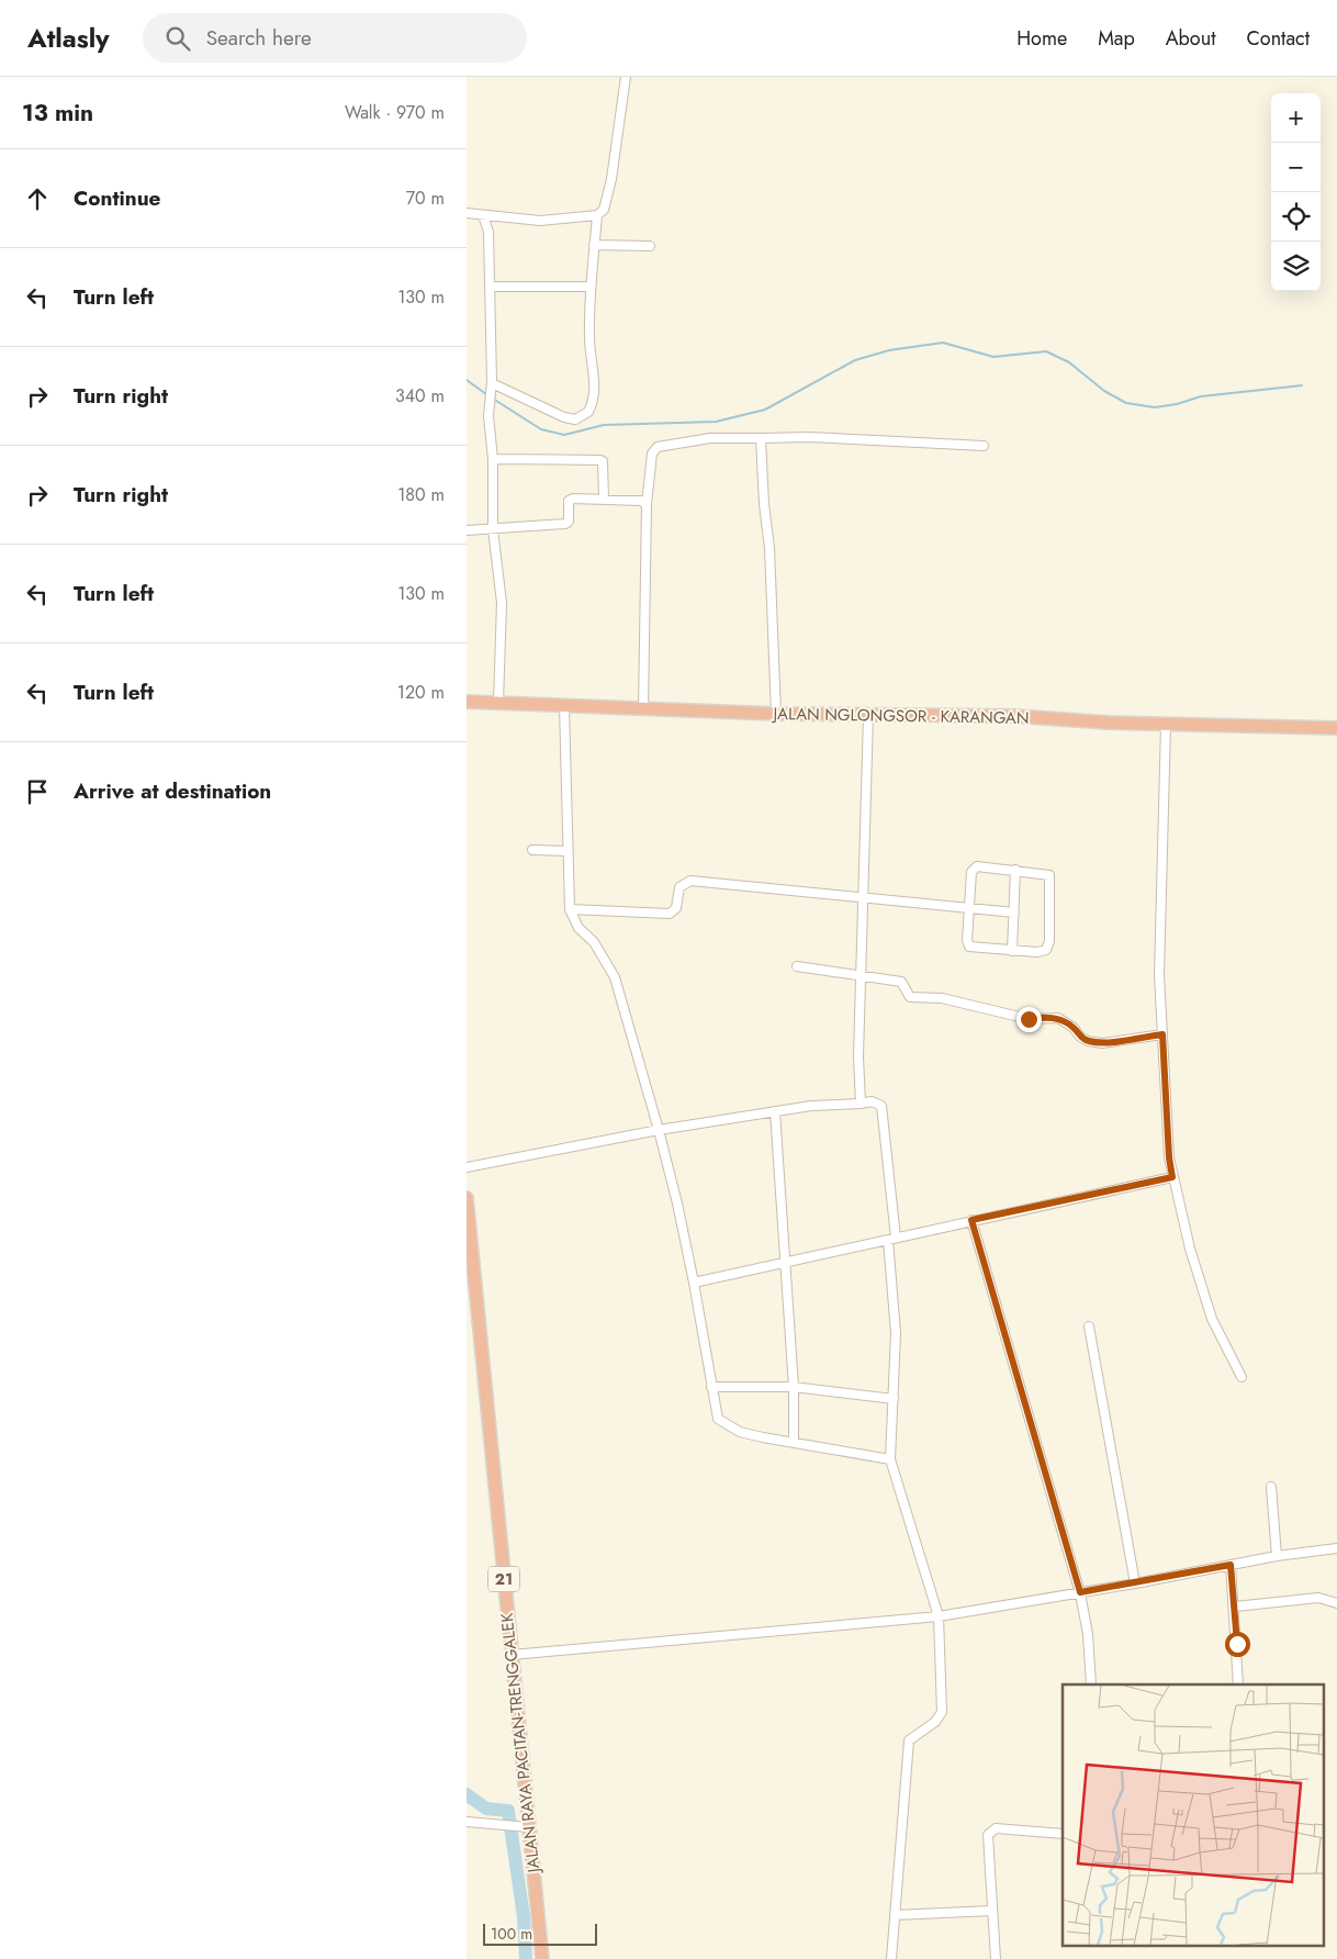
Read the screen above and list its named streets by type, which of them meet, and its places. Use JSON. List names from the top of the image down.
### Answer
{
  "streets": {
    "highway": ["JALAN NGLONGSOR - KARANGAN", "21", "JALAN RAYA PACITAN-TRENGGALEK"]
  },
  "scale_bar": "100 m",
  "page": {
    "header": "Atlasly",
    "search": "Search here",
    "nav": [
      "Home",
      "Map",
      "About",
      "Contact"
    ],
    "heading": ["13 min", "Walk · 970 m"],
    "map_buttons": ["+", "−"],
    "list": [
      ["Continue", "70 m"],
      ["Turn left", "130 m"],
      ["Turn right", "340 m"],
      ["Turn right", "180 m"],
      ["Turn left", "130 m"],
      ["Turn left", "120 m"],
      "Arrive at destination"
    ],
    "scale": "100 m"
  }
}
